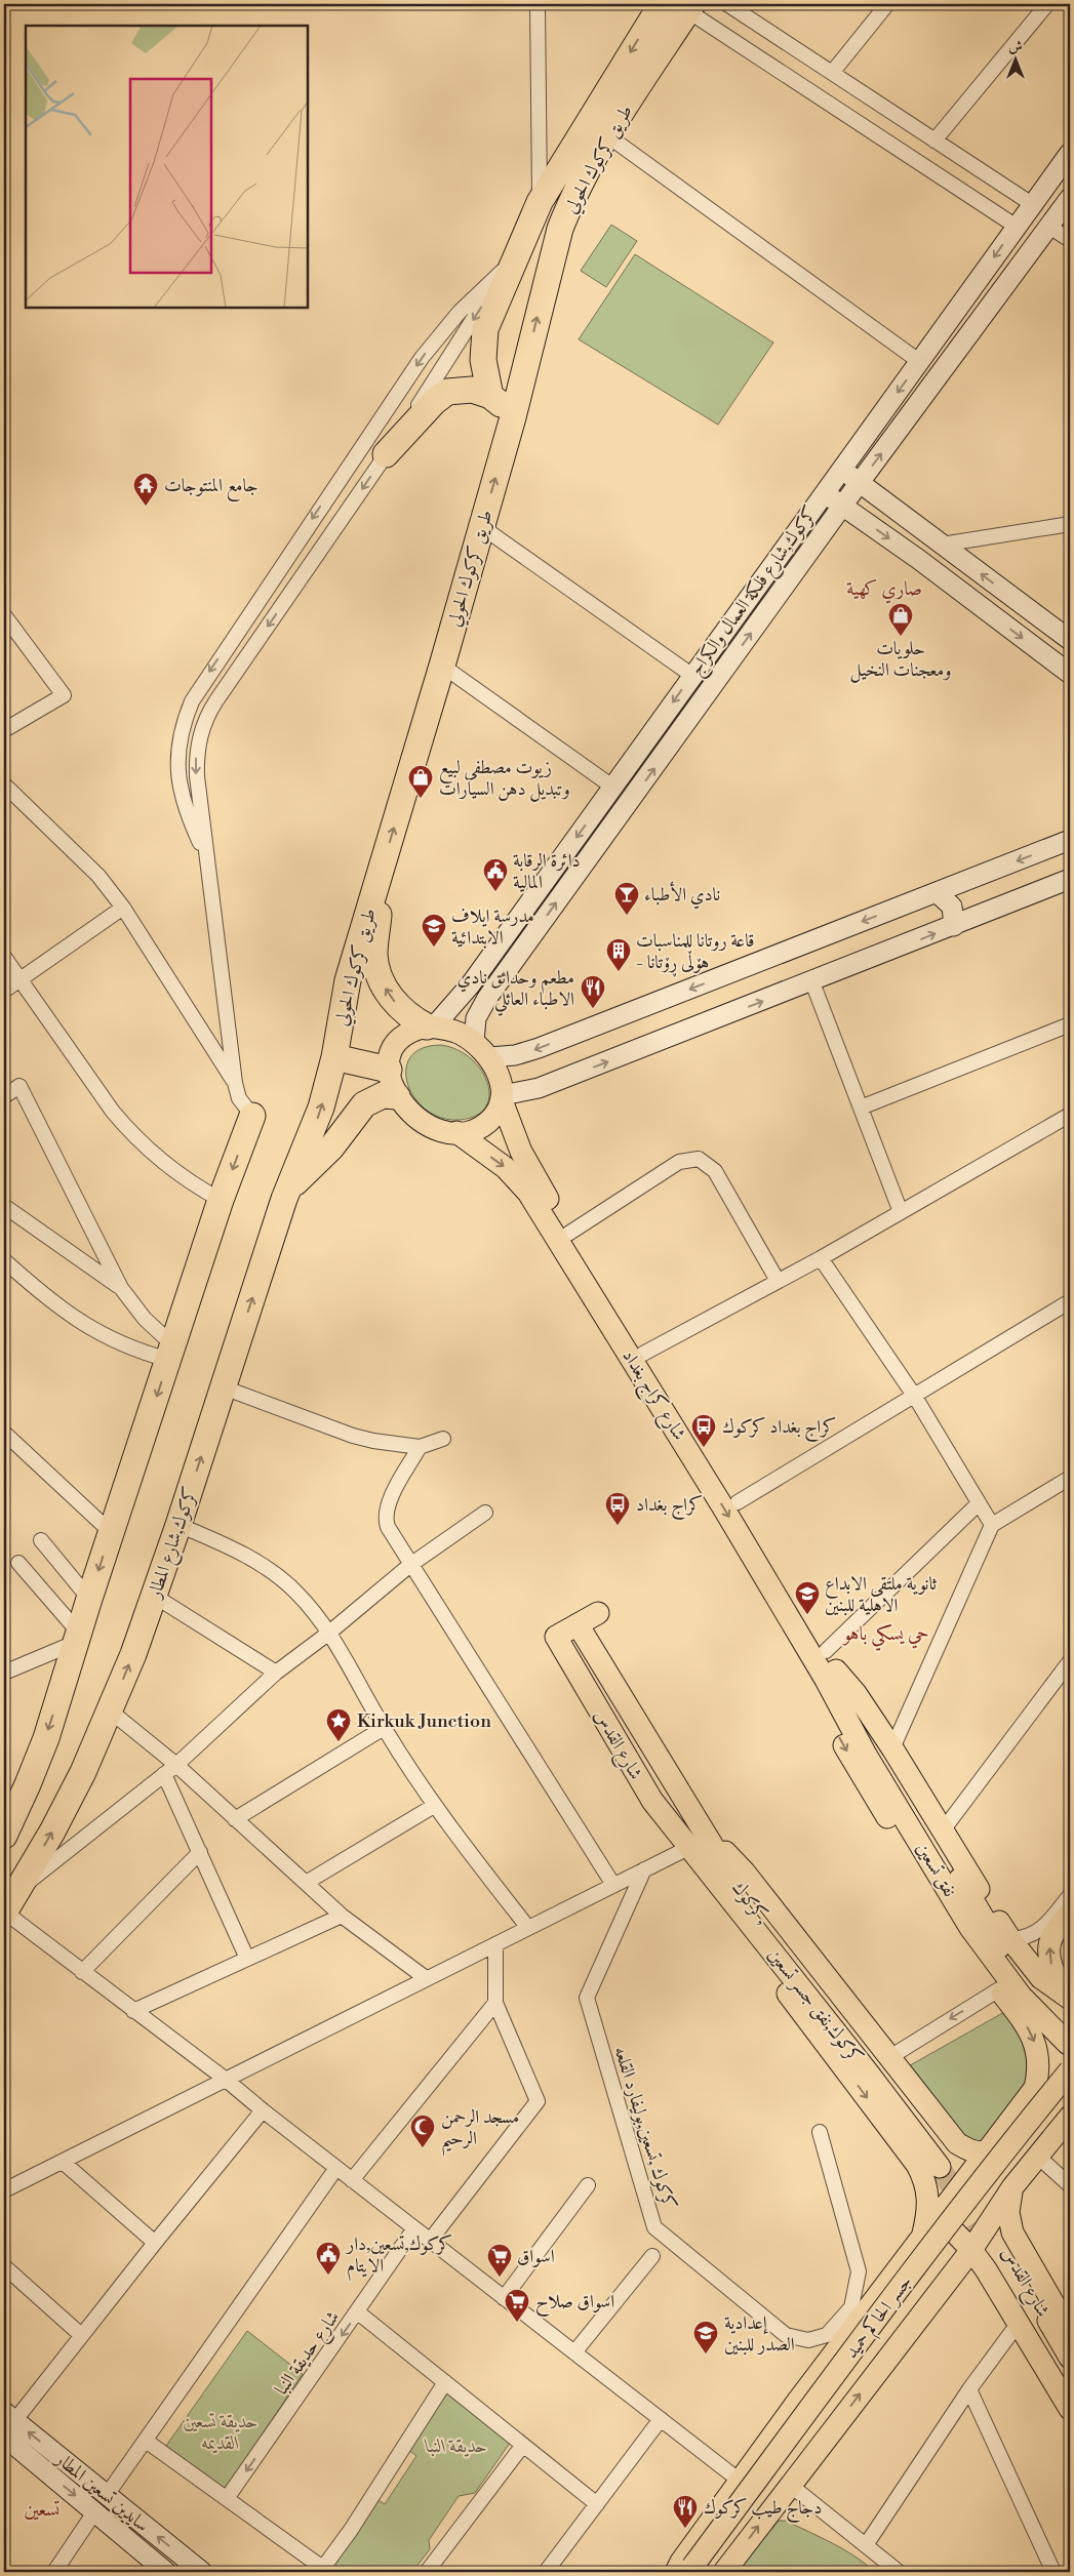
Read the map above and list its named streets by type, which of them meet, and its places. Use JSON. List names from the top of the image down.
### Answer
{
  "streets": {
    "highway": ["طريق كركوك الحولي", "كركوك,شارع المطار"],
    "main road": [
      "شارع كراج بغداد",
      "شارع القدس",
      "نفق تسعين",
      "كركوك,",
      "جسر الحاكم حميد"
    ],
    "street": [
      "كركوك,شارع فلكة العمال والكراج",
      "كركوك ,تسعين,بوليفارد القلعه",
      "شارع حديقة النبا",
      "سايدين تسعين المطار"
    ]
  },
  "crossings": [
    ["طريق كركوك الحولي", "كركوك,شارع المطار"],
    ["كركوك,شارع فلكة العمال والكراج", "شارع كراج بغداد"],
    ["شارع كراج بغداد", "نفق تسعين"],
    ["شارع القدس", "كركوك,"]
  ],
  "districts": ["صاري كهية", "حي يسكي باهو", "تسعین"],
  "parks": ["حديقة تسعين القديمه", "حديقة النبا"],
  "places": {
    "temple": ["جامع المنتوجات"],
    "shop": ["حلويات ومعجنات النخيل", "زيوت مصطفى لبيع وتبديل دهن السيارات"],
    "public building": ["دائرة الرقابة المالية", "كركوك,تسعين,دار الايتام"],
    "bar": ["نادي الأطباء"],
    "school or university": ["مدرسة ايلاف الابتدائية", "ثانوية ملتقى الابداع الاهلية للبنين", "إعدادية الصدر للبنين"],
    "building": ["قاعة روتانا للمناسبات - هۆڵی ڕۆتانا"],
    "restaurant": ["مطعم وحدائق نادي الاطباء العائلي", "دجاج طيب كركوك"],
    "bus stop": ["كراج بغداد كركوك", "كراج بغداد"],
    "place": ["Kirkuk Junction"],
    "mosque": ["مسجد الرحمن الرحيم"],
    "supermarket": ["اسواق", "اسواق صلاح"]
  },
  "north": "top"
}
